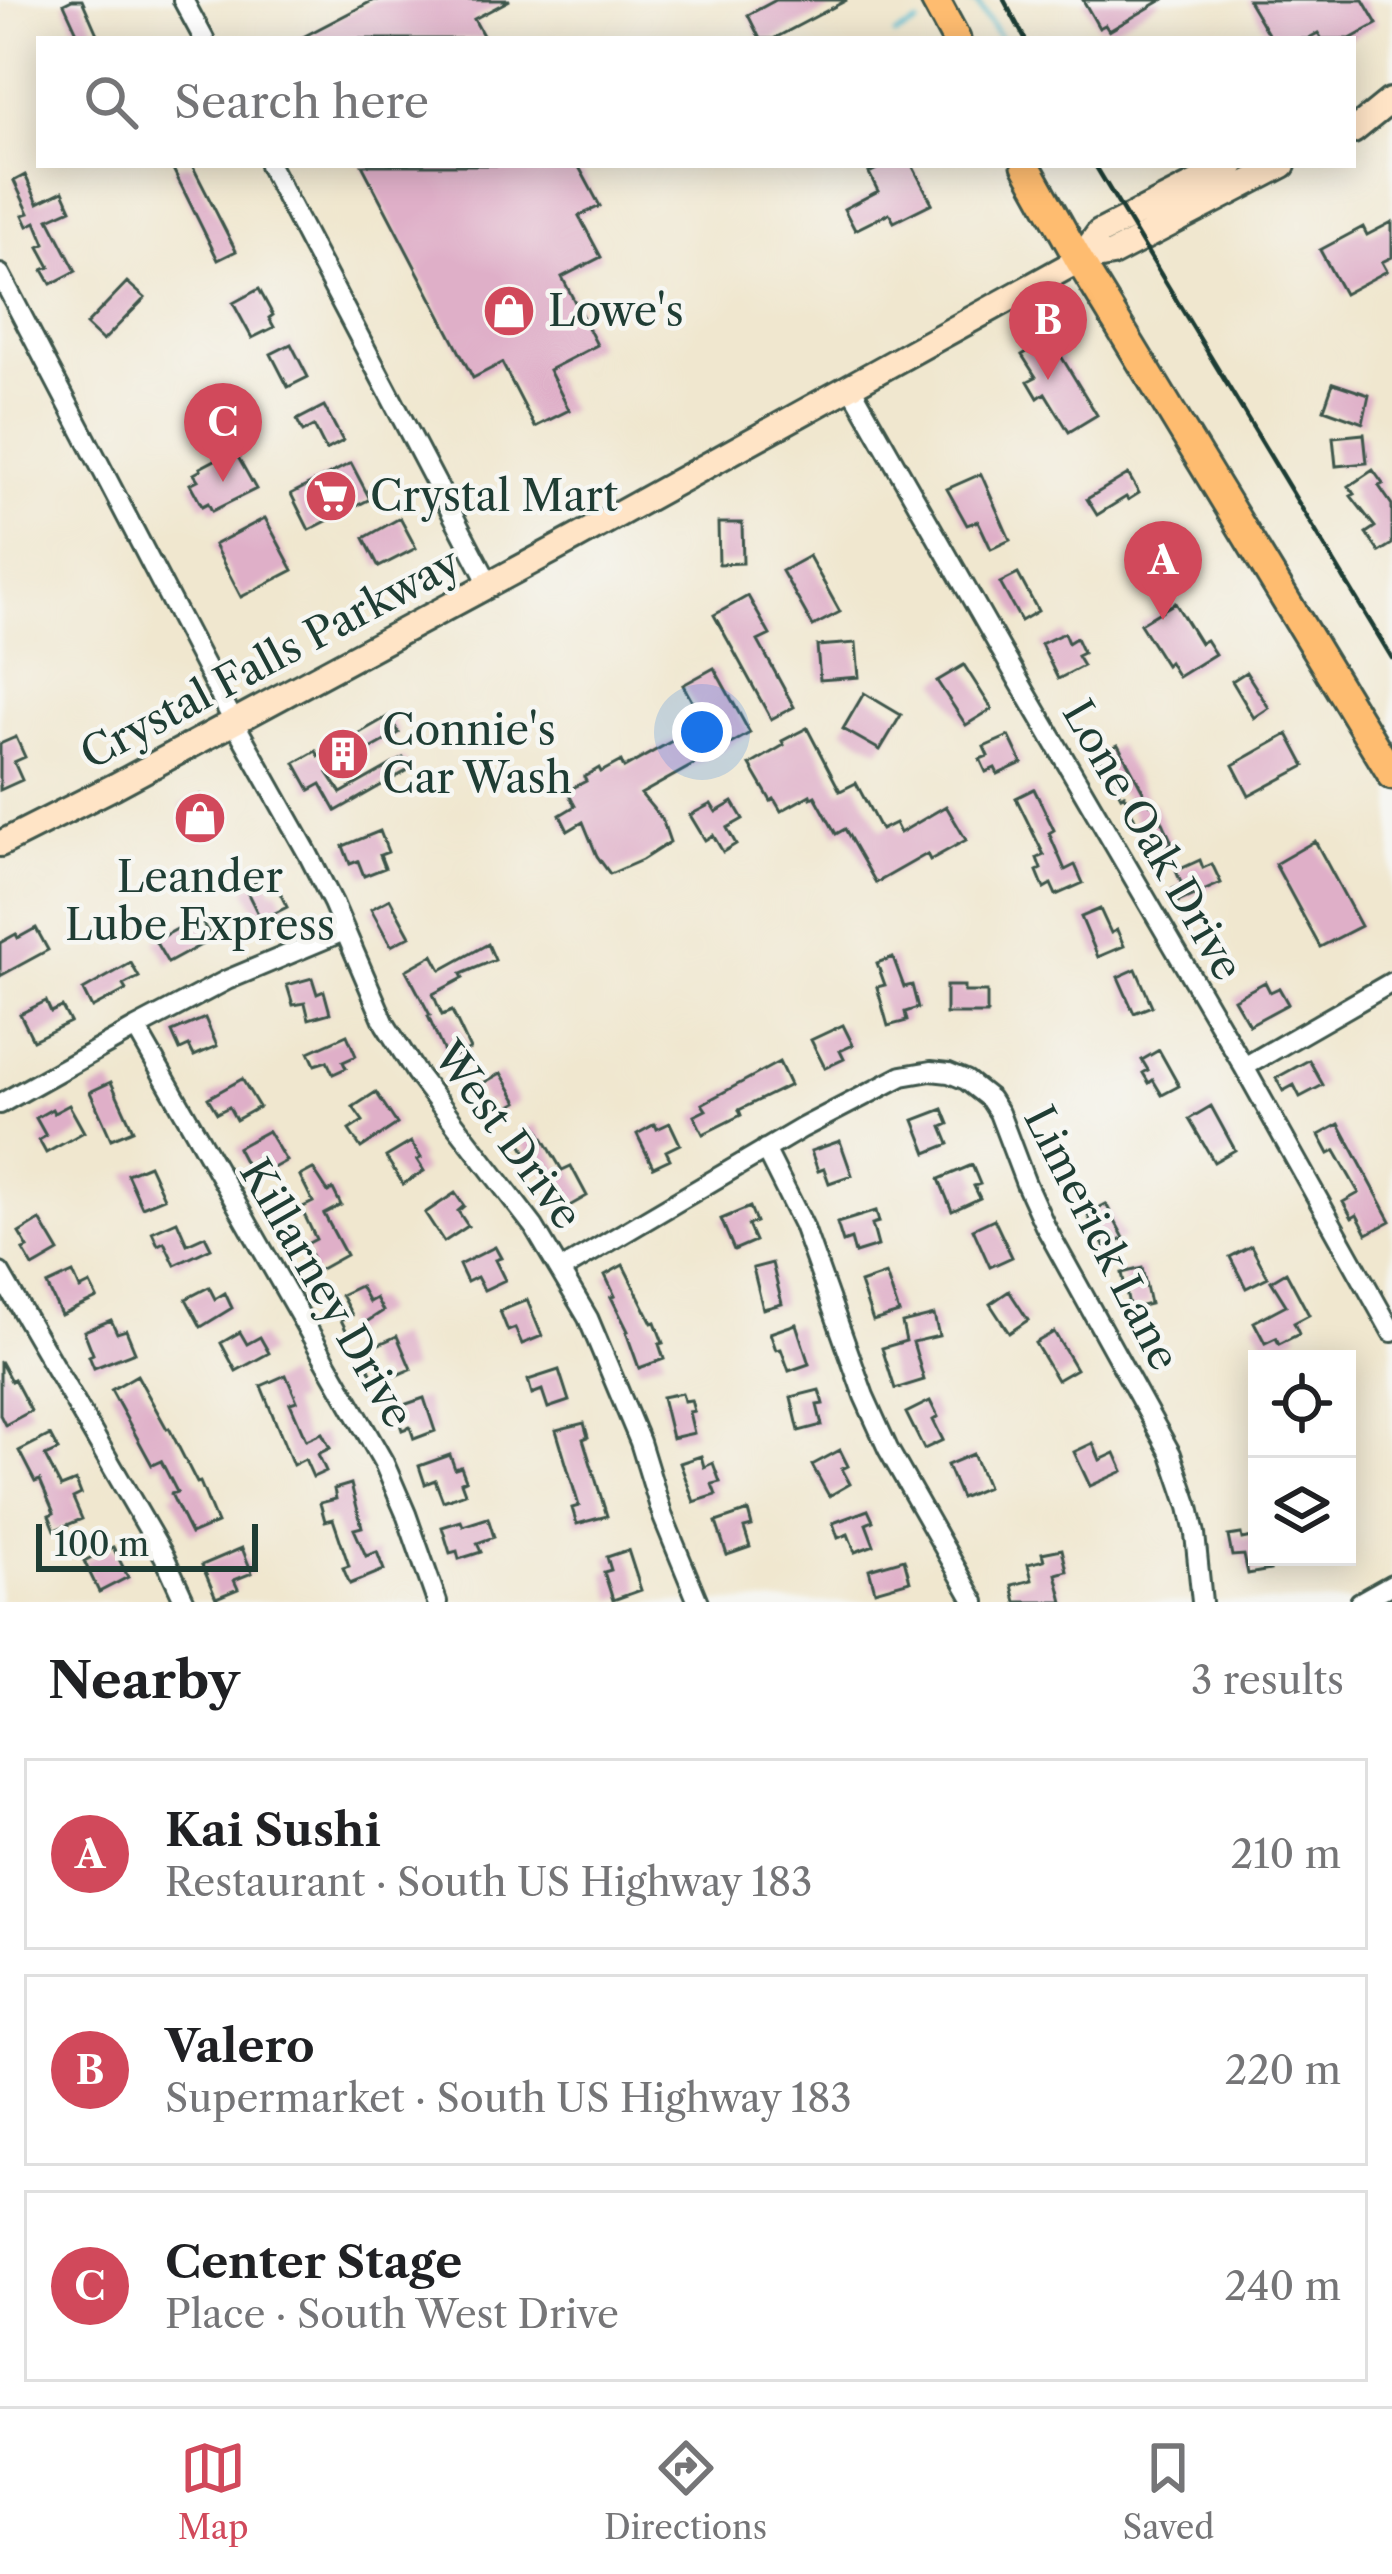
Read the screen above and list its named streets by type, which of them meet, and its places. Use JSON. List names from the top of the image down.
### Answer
{
  "streets": {
    "main road": ["Crystal Falls Parkway"],
    "street": [
      "Lone Oak Drive",
      "West Drive",
      "Limerick Lane",
      "Killarney Drive"
    ]
  },
  "crossings": [
    ["Crystal Falls Parkway", "Lone Oak Drive"],
    ["Crystal Falls Parkway", "West Drive"],
    ["West Drive", "Limerick Lane"]
  ],
  "places": {
    "shop": ["Lowe's", "Leander Lube Express"],
    "supermarket": ["Crystal Mart"],
    "building": ["Connie's Car Wash"]
  },
  "scale_bar": "100 m",
  "page": {
    "search": "Search here",
    "pins": ["B", "C", "A"],
    "scale": "100 m",
    "heading": ["Nearby", "3 results"],
    "list": [
      {
        "mark": "A",
        "name": "Kai Sushi",
        "note": "Restaurant · South US Highway 183",
        "value": "210 m"
      },
      {
        "mark": "B",
        "name": "Valero",
        "note": "Supermarket · South US Highway 183",
        "value": "220 m"
      },
      {
        "mark": "C",
        "name": "Center Stage",
        "note": "Place · South West Drive",
        "value": "240 m"
      }
    ],
    "nav": ["Map", "Directions", "Saved"]
  }
}
